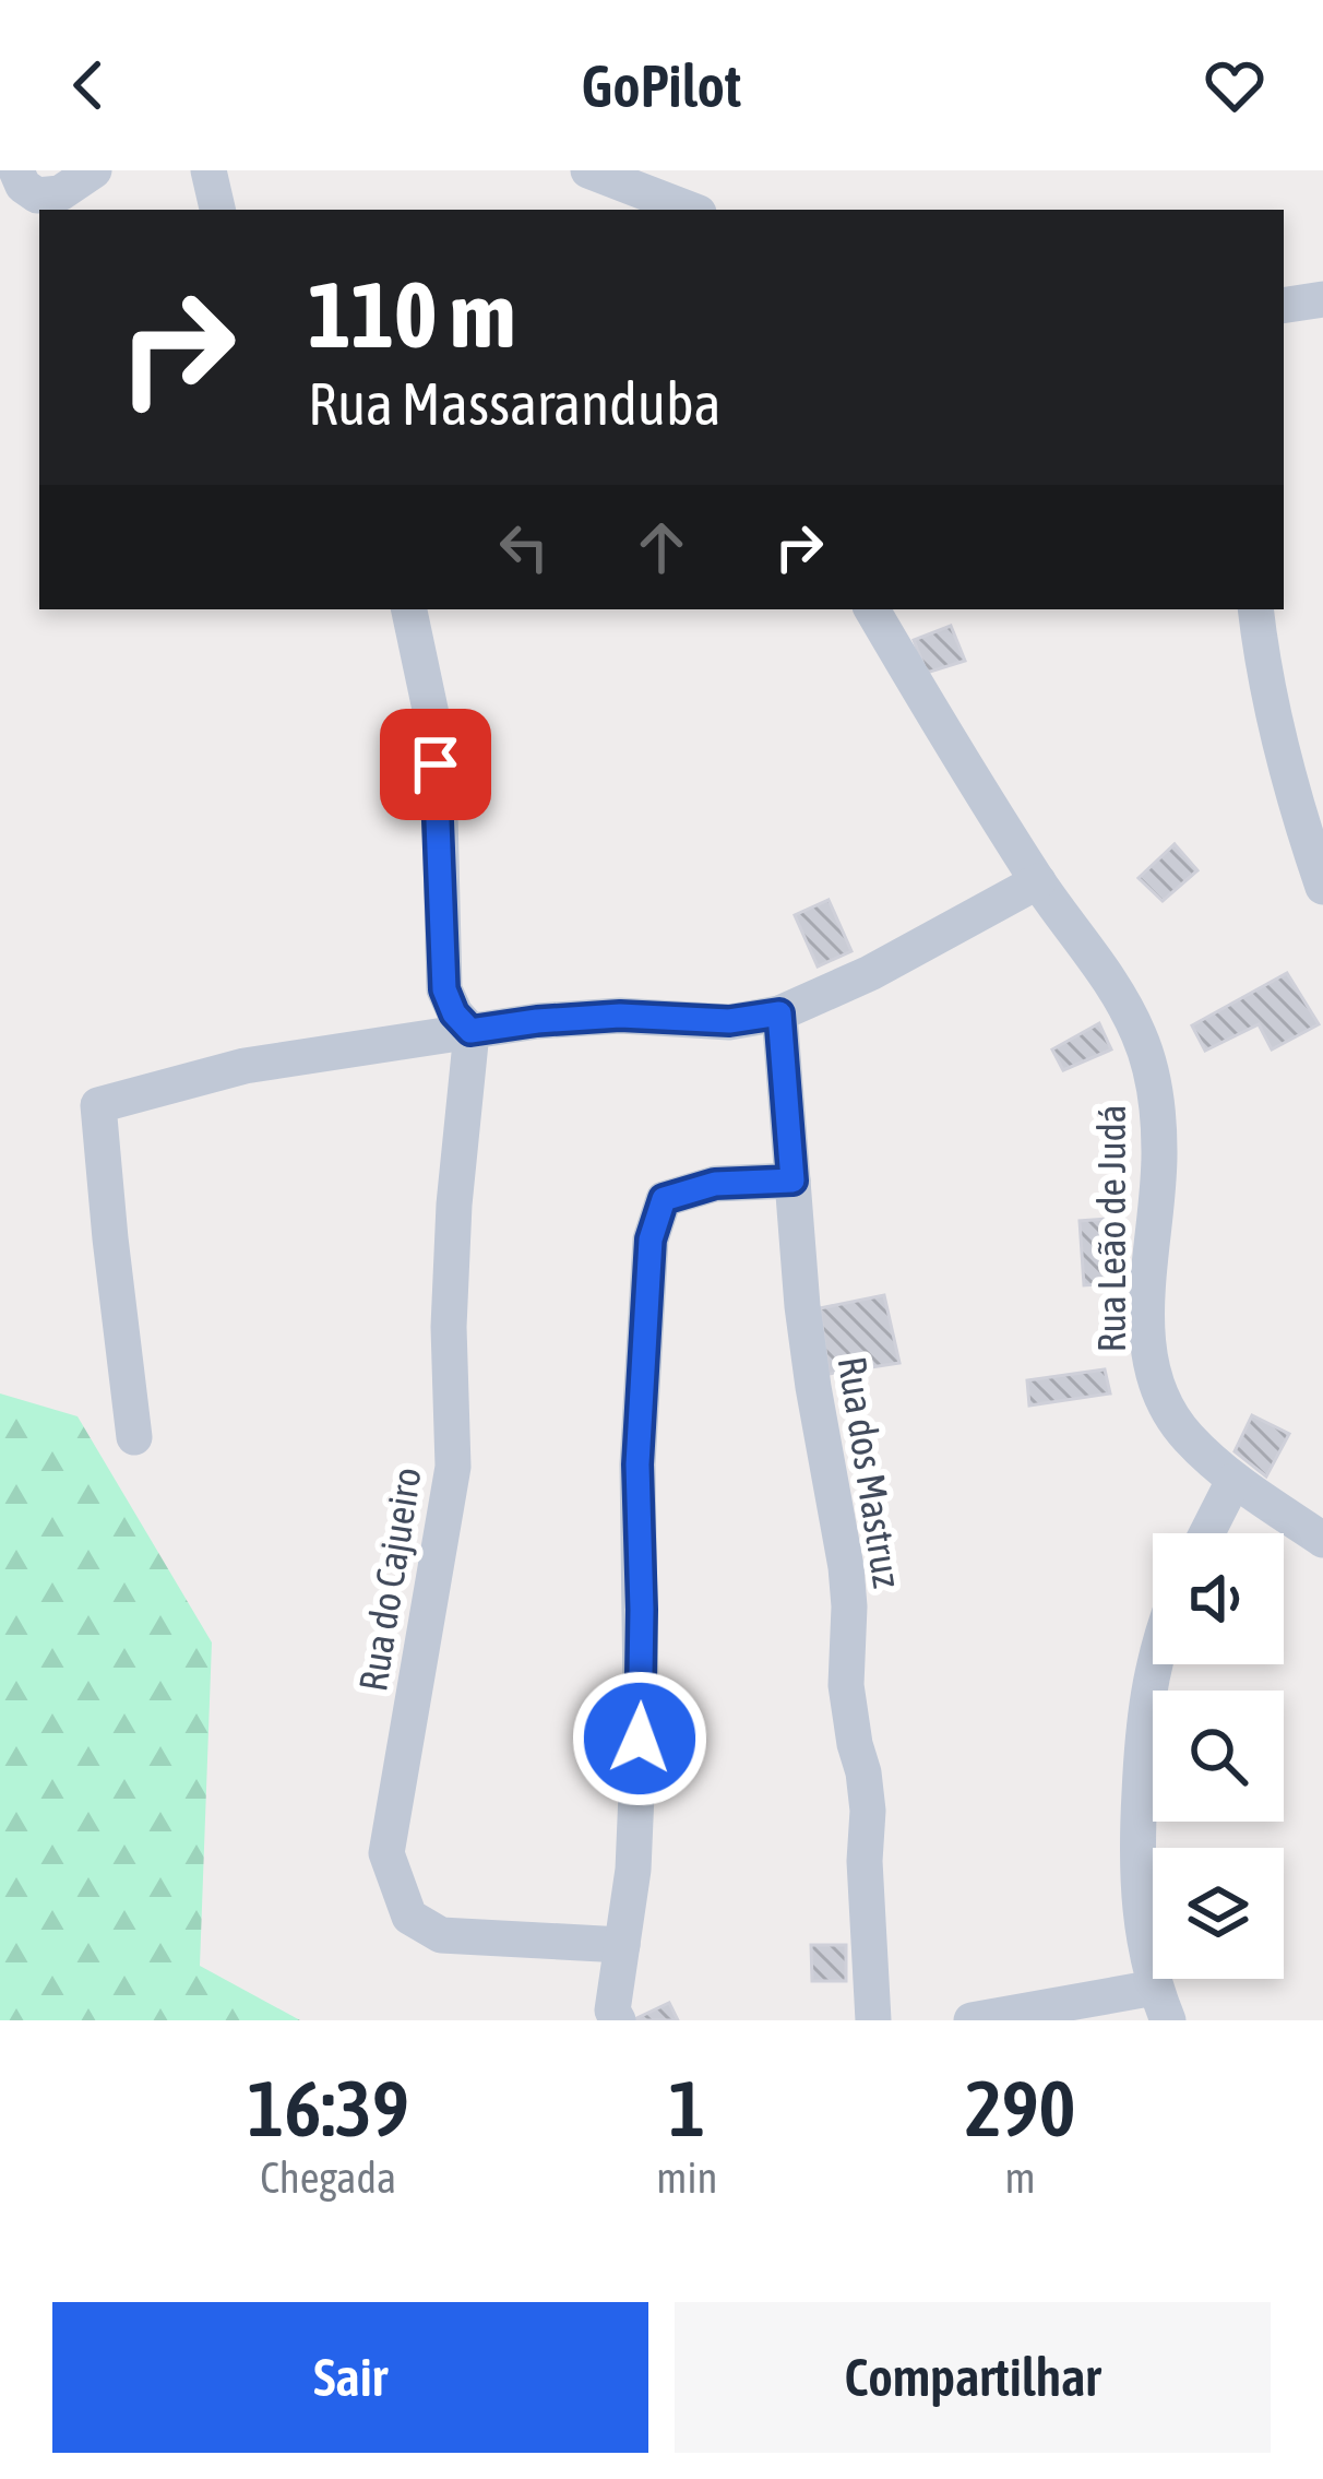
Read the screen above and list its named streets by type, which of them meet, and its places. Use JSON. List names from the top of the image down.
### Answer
{
  "streets": {
    "street": ["Rua Leão de Judá", "Rua dos Mastruz", "Rua do Cajueiro"]
  },
  "page": {
    "header": "GoPilot",
    "turn": ["110 m", "Rua Massaranduba"],
    "eta": [
      "16:39",
      "Chegada",
      "1",
      "min",
      "290",
      "m"
    ],
    "buttons": ["Sair", "Compartilhar"]
  }
}
